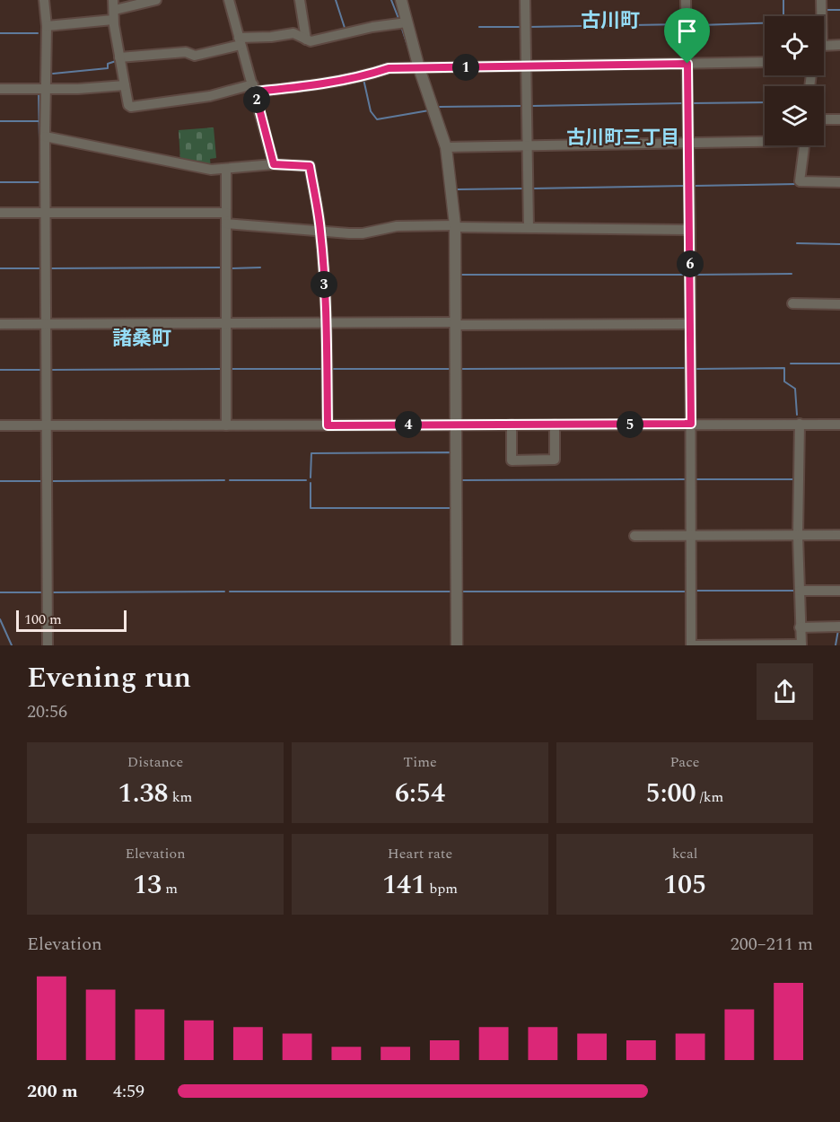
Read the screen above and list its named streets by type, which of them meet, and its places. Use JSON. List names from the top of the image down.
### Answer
{
  "districts": ["古川町", "古川町三丁目", "諸桑町"],
  "scale_bar": "100 m",
  "page": {
    "pins": [
      "1",
      "2",
      "6",
      "3",
      "4",
      "5"
    ],
    "scale": "100 m",
    "heading": ["Evening run", "20:56"],
    "stats": [
      ["Distance", "1.38 km"],
      ["Time", "6:54"],
      ["Pace", "5:00 /km"],
      ["Elevation", "13 m"],
      ["Heart rate", "141 bpm"],
      ["kcal", "105"]
    ],
    "chart": ["Elevation", "200–211 m"],
    "list": [
      {
        "name": "200 m",
        "note": "4:59"
      }
    ]
  }
}
